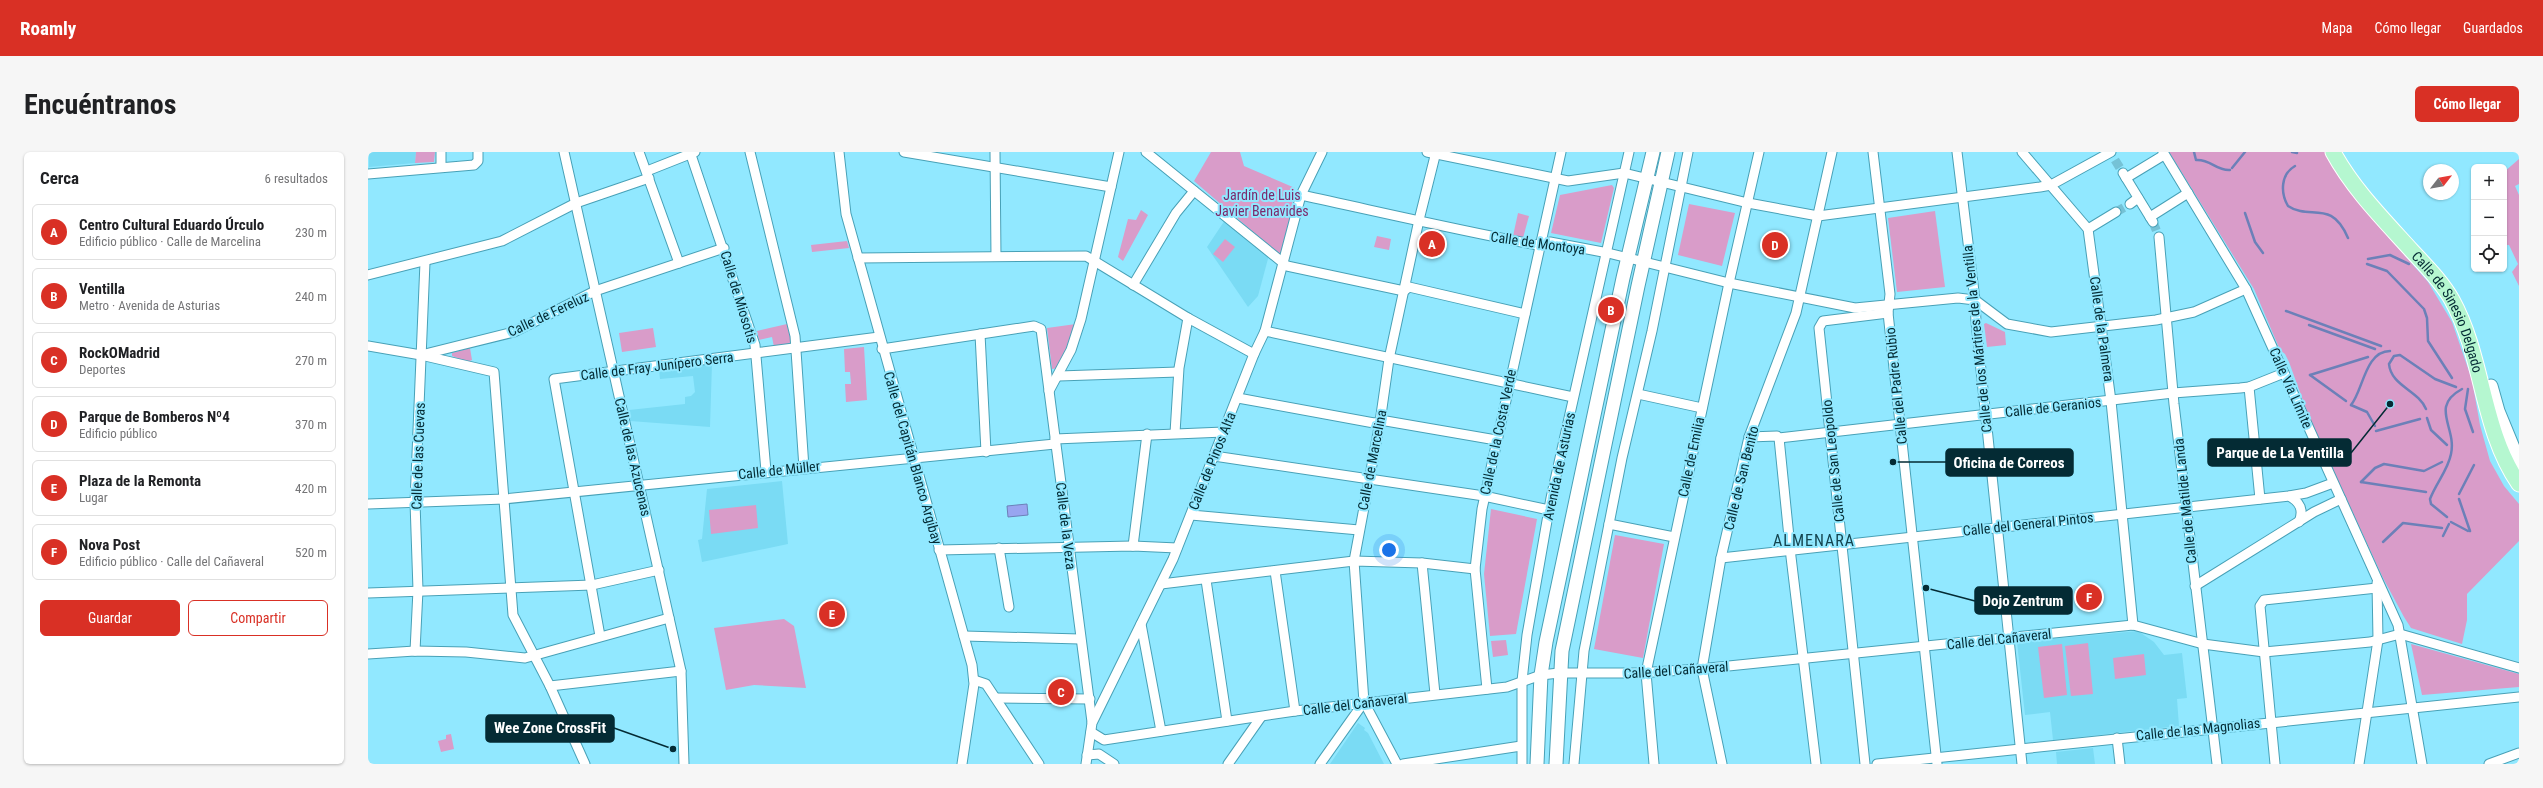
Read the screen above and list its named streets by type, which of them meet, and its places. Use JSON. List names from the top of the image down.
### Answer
{
  "streets": {
    "main road": ["Calle de Sinesio Delgado", "Avenida de Asturias"],
    "street": [
      "Calle de Montoya",
      "Calle de Miosotis",
      "Calle de Fereluz",
      "Calle de la Palmera",
      "Calle de los Mártires de la Ventilla",
      "Calle de Fray Junípero Serra",
      "Calle del Padre Rubio",
      "Calle Vía Límite",
      "Calle de Geranios",
      "Calle de la Costa Verde",
      "Calle de las Cuevas",
      "Calle de las Azucenas",
      "Calle de Emilia",
      "Calle del Capitán Blanco Argibay",
      "Calle de Marcelina",
      "Calle de Pinos Alta",
      "Calle de San Leopoldo",
      "Calle de Müller",
      "Calle de San Benito",
      "Calle de Matilde Landa",
      "Calle del General Pintos",
      "Calle de la Veza",
      "Calle del Cañaveral",
      "Calle de las Magnolias"
    ]
  },
  "crossings": [
    ["Calle de Montoya", "Calle del Padre Rubio"],
    ["Calle de Montoya", "Calle de la Costa Verde"],
    ["Calle de Montoya", "Calle de Emilia"],
    ["Calle de Montoya", "Calle de Marcelina"],
    ["Calle de Montoya", "Calle de Pinos Alta"],
    ["Calle de Montoya", "Calle de San Leopoldo"],
    ["Calle de Montoya", "Avenida de Asturias"],
    ["Calle de Montoya", "Calle de San Benito"],
    ["Calle de Miosotis", "Calle de Fereluz"],
    ["Calle de Miosotis", "Calle de Fray Junípero Serra"],
    ["Calle de Miosotis", "Calle de Müller"],
    ["Calle de Fereluz", "Calle de las Cuevas"],
    ["Calle de Fereluz", "Calle de las Azucenas"],
    ["Calle de la Palmera", "Calle de Geranios"],
    ["Calle de la Palmera", "Calle del General Pintos"],
    ["Calle de la Palmera", "Calle del Cañaveral"],
    ["Calle de los Mártires de la Ventilla", "Calle de Geranios"],
    ["Calle de los Mártires de la Ventilla", "Calle del General Pintos"],
    ["Calle de los Mártires de la Ventilla", "Calle del Cañaveral"],
    ["Calle de los Mártires de la Ventilla", "Calle de las Magnolias"],
    ["Calle de Fray Junípero Serra", "Calle de las Azucenas"],
    ["Calle de Fray Junípero Serra", "Calle del Capitán Blanco Argibay"],
    ["Calle de Fray Junípero Serra", "Calle de Müller"],
    ["Calle del Padre Rubio", "Calle de Geranios"],
    ["Calle del Padre Rubio", "Calle de San Leopoldo"],
    ["Calle del Padre Rubio", "Calle del General Pintos"],
    ["Calle del Padre Rubio", "Calle del Cañaveral"],
    ["Calle del Padre Rubio", "Calle de las Magnolias"],
    ["Calle Vía Límite", "Calle de Geranios"],
    ["Calle Vía Límite", "Calle del General Pintos"],
    ["Calle Vía Límite", "Calle del Cañaveral"],
    ["Calle Vía Límite", "Calle de las Magnolias"],
    ["Calle de Geranios", "Calle de San Leopoldo"],
    ["Calle de Geranios", "Calle de San Benito"],
    ["Calle de Geranios", "Calle de Matilde Landa"],
    ["Calle de la Costa Verde", "Calle del Cañaveral"],
    ["Calle de las Cuevas", "Calle de Müller"],
    ["Calle de las Azucenas", "Calle de Müller"],
    ["Calle de Emilia", "Calle del Cañaveral"],
    ["Calle del Capitán Blanco Argibay", "Calle de Müller"],
    ["Calle de Marcelina", "Calle del Cañaveral"],
    ["Calle de Pinos Alta", "Calle de Müller"],
    ["Calle de Pinos Alta", "Calle de la Veza"],
    ["Calle de San Leopoldo", "Calle del General Pintos"],
    ["Calle de San Leopoldo", "Calle del Cañaveral"],
    ["Avenida de Asturias", "Calle del Cañaveral"],
    ["Calle de Müller", "Calle de la Veza"],
    ["Calle de San Benito", "Calle del General Pintos"],
    ["Calle de San Benito", "Calle del Cañaveral"],
    ["Calle de Matilde Landa", "Calle del General Pintos"],
    ["Calle de Matilde Landa", "Calle del Cañaveral"],
    ["Calle de Matilde Landa", "Calle de las Magnolias"]
  ],
  "districts": ["ALMENARA"],
  "parks": ["Jardín de Luis Javier Benavides"],
  "places": [
    "Parque de La Ventilla",
    "Oficina de Correos",
    "Dojo Zentrum",
    "Wee Zone CrossFit"
  ],
  "north": "top right",
  "page": {
    "header": "Roamly",
    "nav": ["Mapa", "Cómo llegar", "Guardados"],
    "buttons": [
      "Cómo llegar",
      ["Guardar", "Compartir"]
    ],
    "title": "Encuéntranos",
    "heading": ["Cerca", "6 resultados"],
    "map_buttons": ["+", "−"],
    "list": [
      {
        "mark": "A",
        "name": "Centro Cultural Eduardo Úrculo",
        "note": "Edificio público · Calle de Marcelina",
        "value": "230 m"
      },
      {
        "mark": "B",
        "name": "Ventilla",
        "note": "Metro · Avenida de Asturias",
        "value": "240 m"
      },
      {
        "mark": "C",
        "name": "RockOMadrid",
        "note": "Deportes",
        "value": "270 m"
      },
      {
        "mark": "D",
        "name": "Parque de Bomberos Nº4",
        "note": "Edificio público",
        "value": "370 m"
      },
      {
        "mark": "E",
        "name": "Plaza de la Remonta",
        "note": "Lugar",
        "value": "420 m"
      },
      {
        "mark": "F",
        "name": "Nova Post",
        "note": "Edificio público · Calle del Cañaveral",
        "value": "520 m"
      }
    ],
    "pins": [
      "A",
      "D",
      "B",
      "F",
      "E",
      "C"
    ]
  }
}
